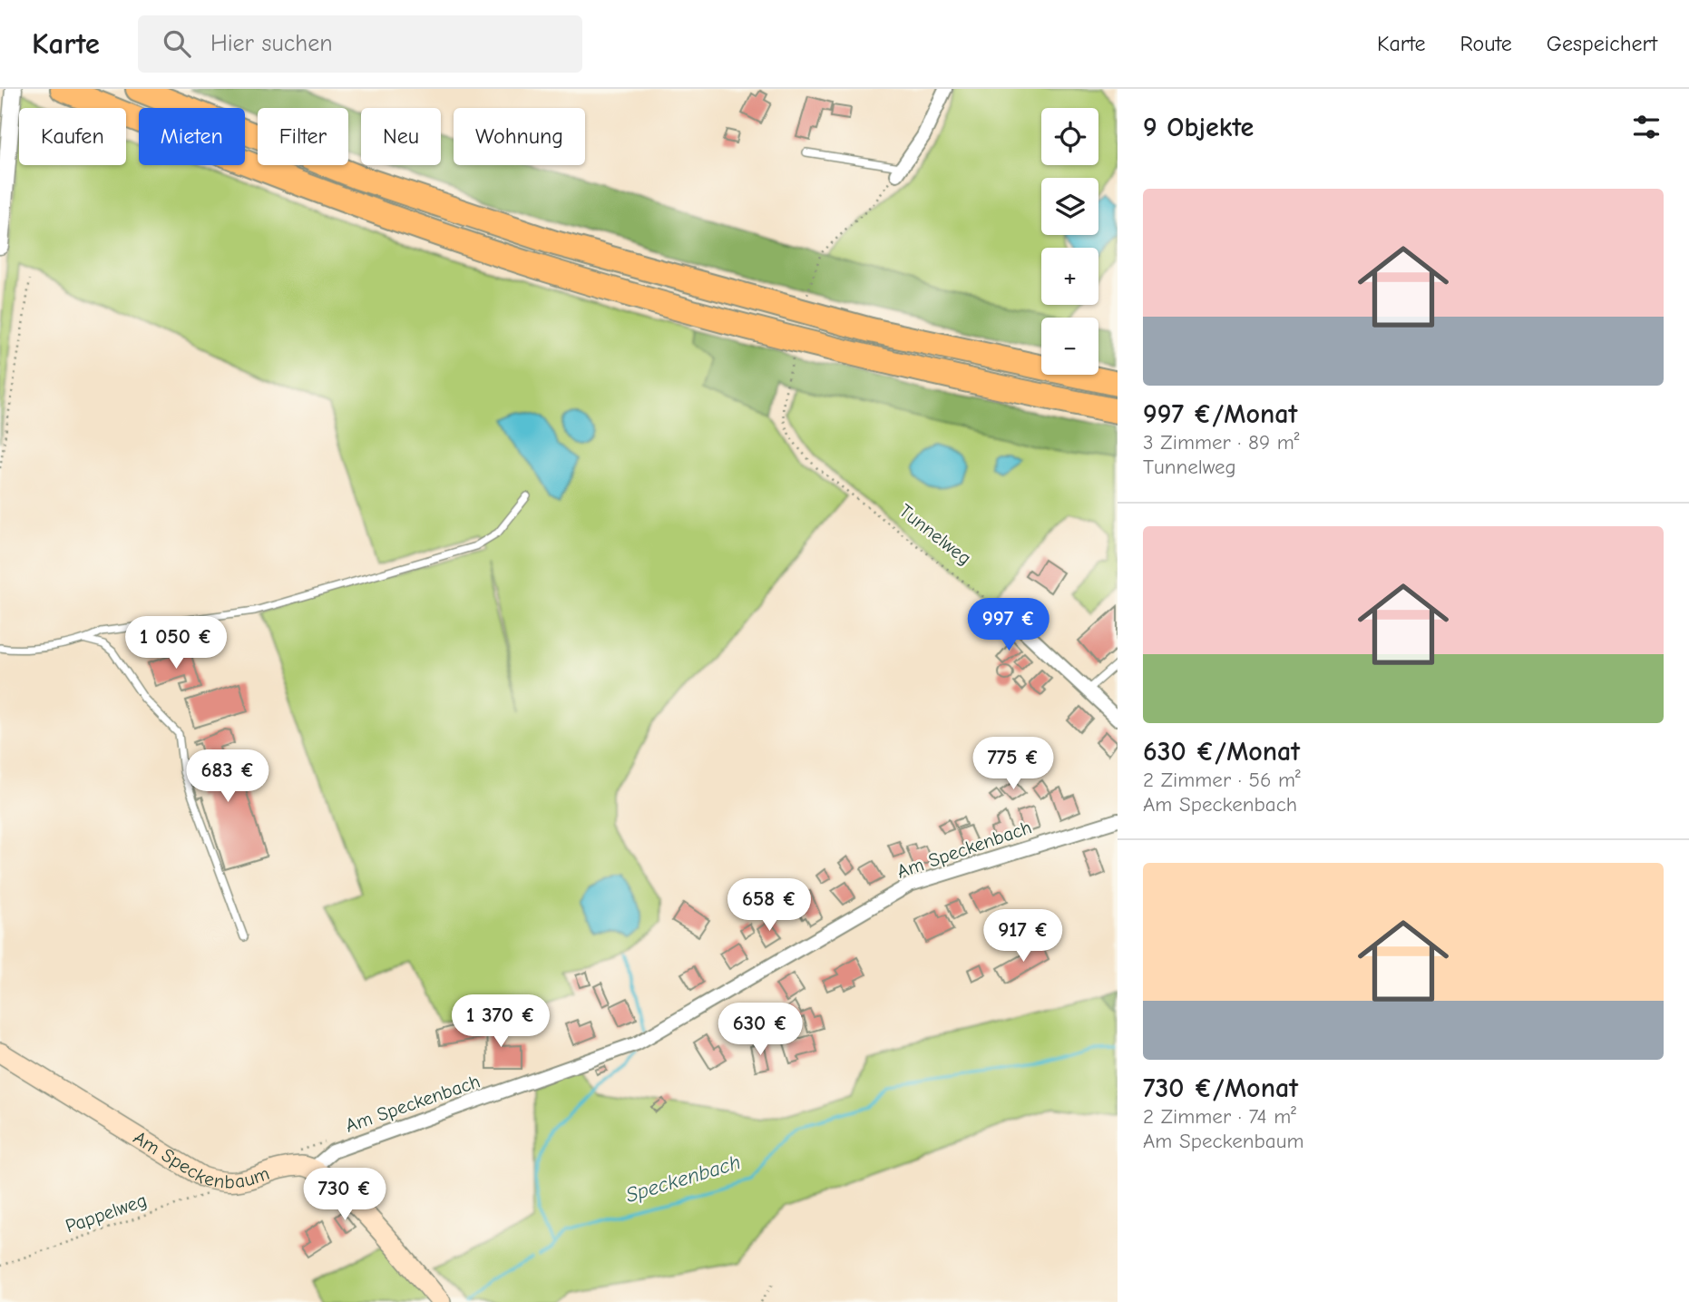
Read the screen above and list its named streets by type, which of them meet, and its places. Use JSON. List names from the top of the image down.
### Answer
{
  "streets": {
    "main road": ["Am Speckenbaum"],
    "street": ["Am Speckenbach"],
    "path": ["Tunnelweg", "Pappelweg"]
  },
  "crossings": [
    ["Am Speckenbach", "Am Speckenbaum"],
    ["Am Speckenbaum", "Pappelweg"]
  ],
  "water": ["Speckenbach"],
  "page": {
    "header": "Karte",
    "search": "Hier suchen",
    "nav": ["Karte", "Route", "Gespeichert"],
    "heading": "9 Objekte",
    "map_buttons": ["+", "−"],
    "chip": [
      "Kaufen",
      "Mieten",
      "Filter",
      "Neu",
      "Wohnung"
    ],
    "list": [
      {
        "name": "997 €/Monat",
        "note": "3 Zimmer · 89 m² · Tunnelweg"
      },
      {
        "name": "630 €/Monat",
        "note": "2 Zimmer · 56 m² · Am Speckenbach"
      },
      {
        "name": "730 €/Monat",
        "note": "2 Zimmer · 74 m² · Am Speckenbaum"
      }
    ],
    "price": [
      "997 €",
      "1 050 €",
      "775 €",
      "683 €",
      "658 €",
      "917 €",
      "1 370 €",
      "630 €",
      "730 €"
    ]
  }
}
